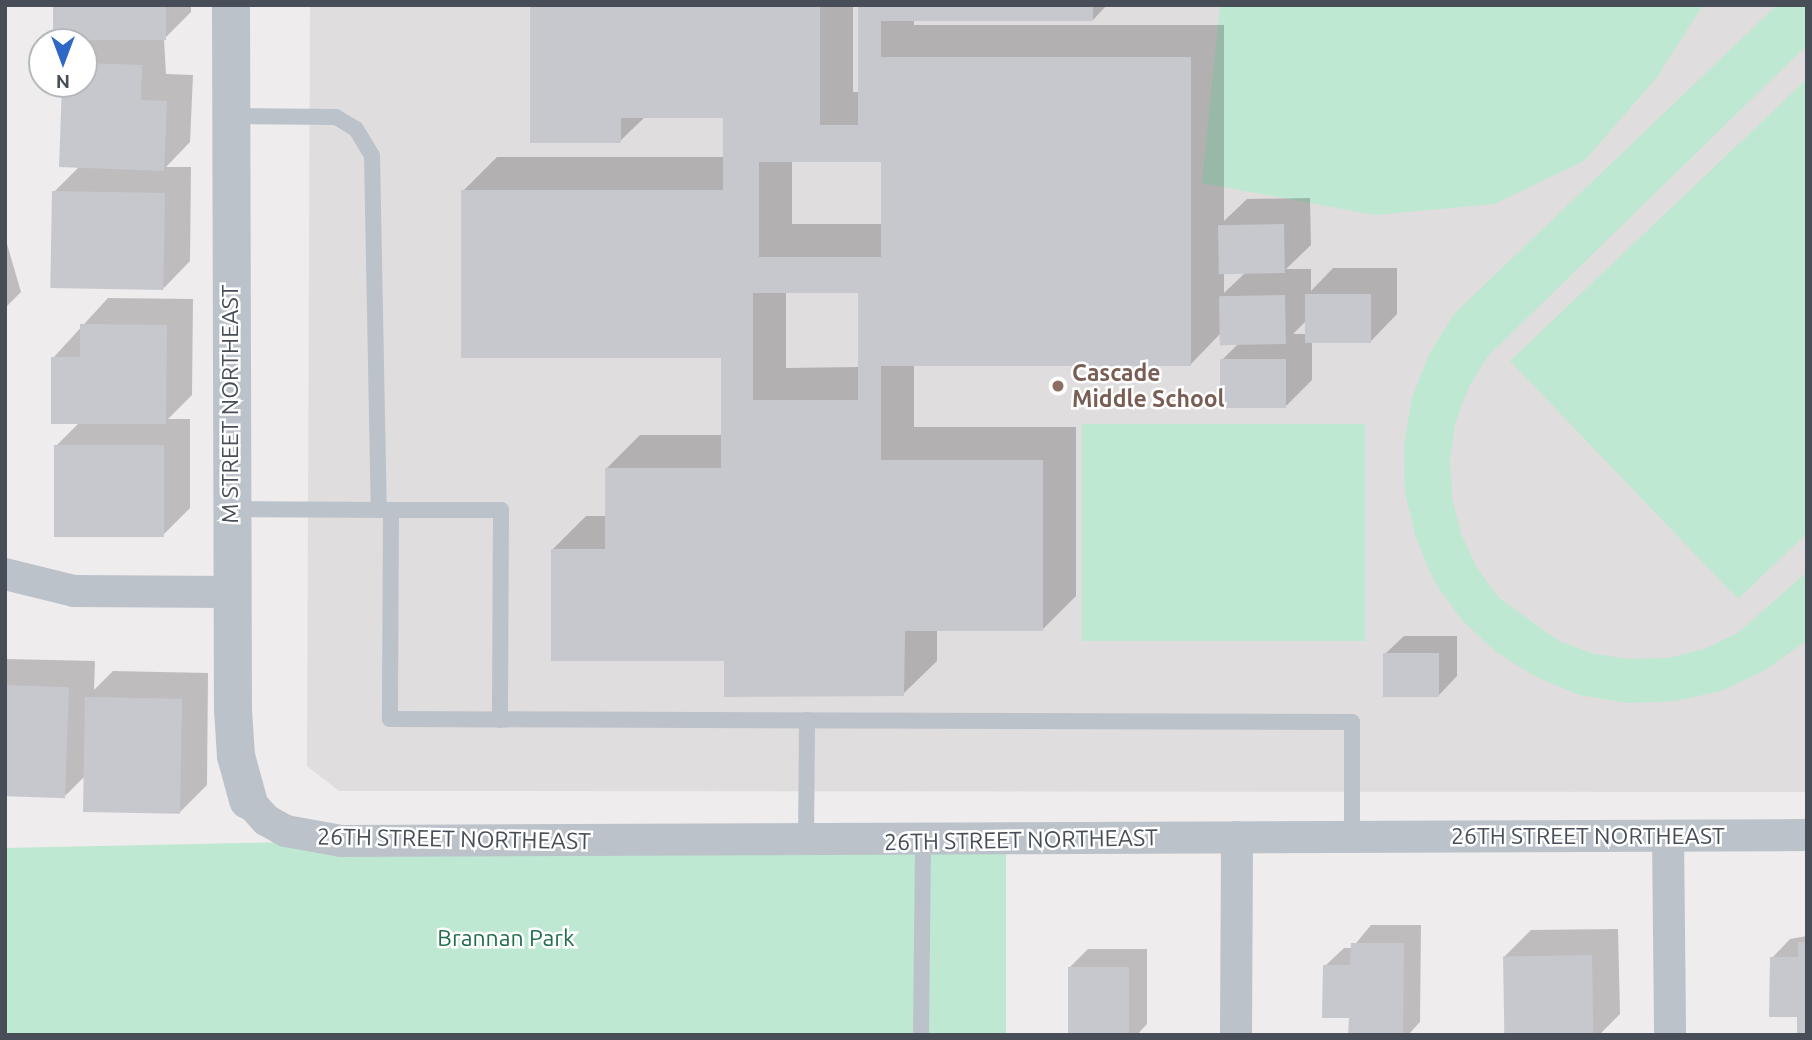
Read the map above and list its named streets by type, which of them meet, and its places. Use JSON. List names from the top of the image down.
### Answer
{
  "streets": {
    "street": ["M STREET NORTHEAST", "26TH STREET NORTHEAST"]
  },
  "crossings": [
    ["M STREET NORTHEAST", "26TH STREET NORTHEAST"]
  ],
  "parks": ["Brannan Park"],
  "places": ["Cascade Middle School"],
  "north": "bottom"
}
